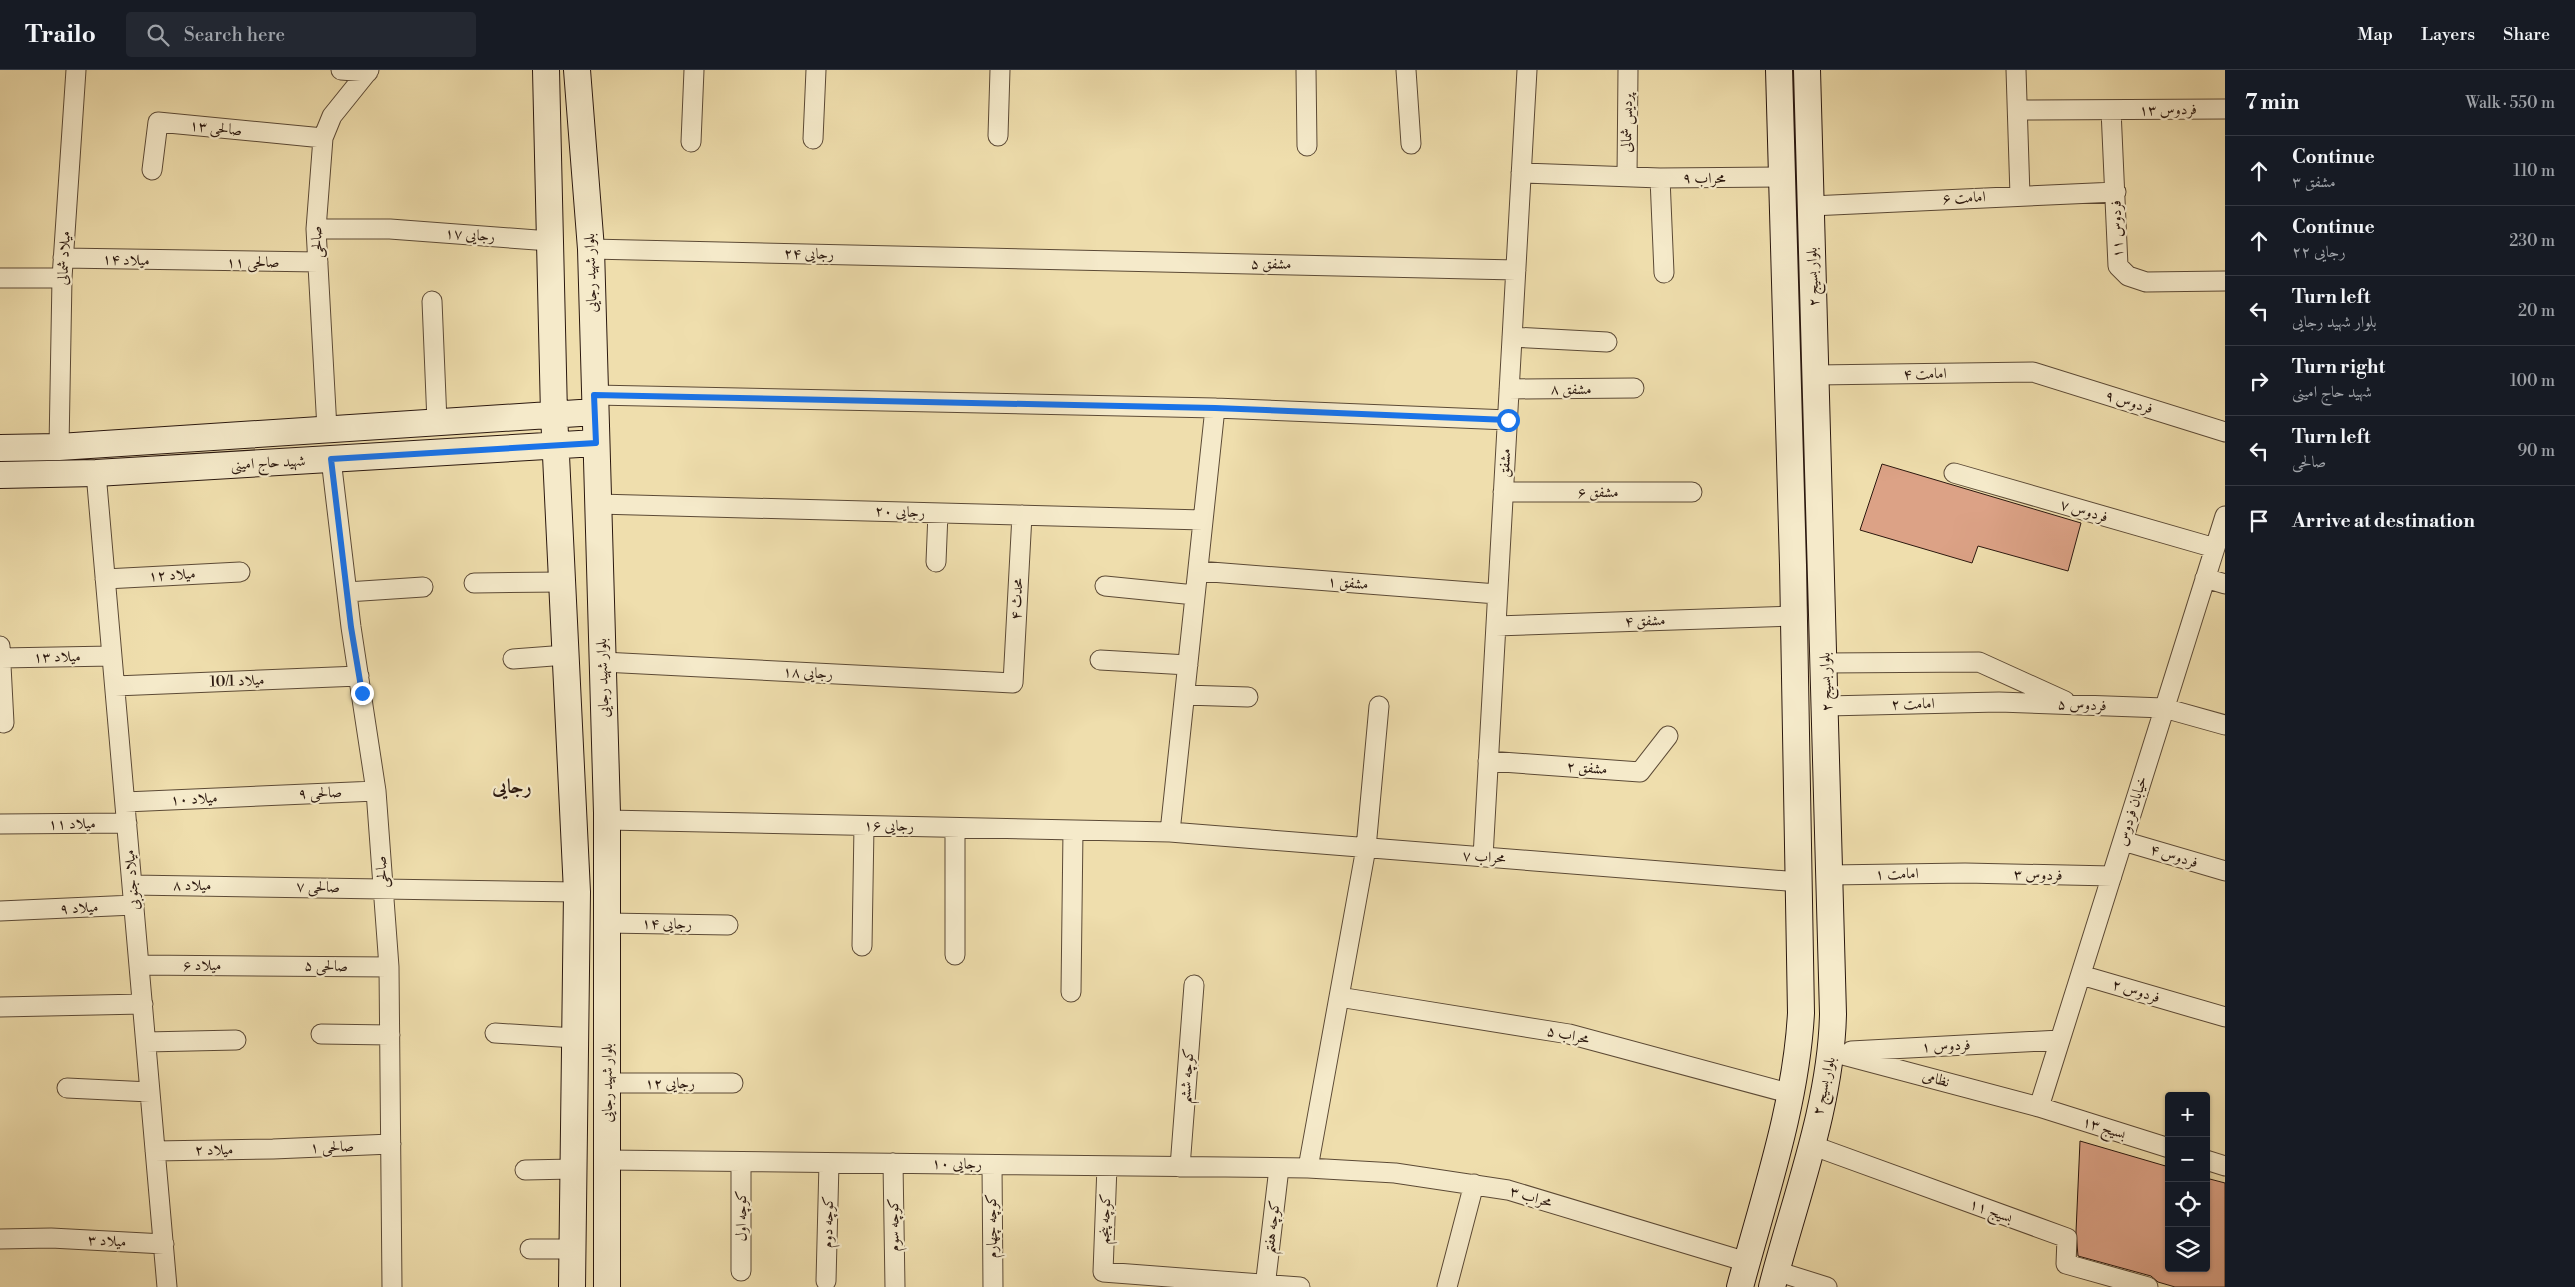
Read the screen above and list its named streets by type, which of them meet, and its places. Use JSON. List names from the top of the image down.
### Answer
{
  "streets": {
    "main road": ["بلوار شهید رجایی", "بلوار بسیج ۲", "شهید حاج امینی"],
    "street": [
      "فردوس ۱۳",
      "پردیس شمالی",
      "صالحی ۱۳",
      "محراب ۹",
      "امامت ۶",
      "فردوس ۱۱",
      "رجایی ۱۷",
      "صالحی",
      "رجایی ۲۴",
      "میلاد شمالی",
      "میلاد ۱۴",
      "صالحی ۱۱",
      "مشفق ۵",
      "امامت ۴",
      "مشفق ۸",
      "فردوس ۹",
      "مشفق",
      "مشفق ۶",
      "فردوس ۷",
      "رجایی ۲۰",
      "میلاد ۱۲",
      "مشفق ۱",
      "محدث ۴",
      "مشفق ۴",
      "میلاد ۱۳",
      "رجایی ۱۸",
      "میلاد 10/1",
      "امامت ۲",
      "فردوس ۵",
      "مشفق ۲",
      "صالحی ۹",
      "میلاد ۱۰",
      "خیابان فردوس",
      "میلاد ۱۱",
      "رجایی ۱۶",
      "فردوس ۴",
      "محراب ۷",
      "امامت ۱",
      "فردوس ۳",
      "میلاد جنوبی",
      "میلاد ۸",
      "صالحی ۷",
      "میلاد ۹",
      "رجایی ۱۴",
      "میلاد ۶",
      "صالحی ۵",
      "فردوس ۲",
      "محراب ۵",
      "فردوس ۱",
      "کوچه ششم",
      "نظامی",
      "رجایی ۱۲",
      "۱۳ بسیج",
      "صالحی ۱",
      "میلاد ۲",
      "رجایی ۱۰",
      "محراب ۳",
      "۱۱ بسیج",
      "کوچه اول",
      "کوچه پنجم",
      "کوچه دوم",
      "کوچه سوم",
      "کوچه چهارم",
      "کوچه هفتم",
      "میلاد ۳"
    ]
  },
  "crossings": [
    ["فردوس ۱۳", "فردوس ۱۱"],
    ["پردیس شمالی", "محراب ۹"],
    ["صالحی ۱۳", "صالحی"],
    ["محراب ۹", "بلوار بسیج ۲"],
    ["محراب ۹", "مشفق"],
    ["امامت ۶", "فردوس ۱۱"],
    ["امامت ۶", "بلوار بسیج ۲"],
    ["رجایی ۱۷", "صالحی"],
    ["صالحی", "صالحی ۱۱"],
    ["صالحی", "شهید حاج امینی"],
    ["صالحی", "میلاد 10/1"],
    ["صالحی", "صالحی ۹"],
    ["صالحی", "صالحی ۷"],
    ["صالحی", "صالحی ۵"],
    ["صالحی", "صالحی ۱"],
    ["رجایی ۲۴", "مشفق ۵"],
    ["رجایی ۲۴", "بلوار شهید رجایی"],
    ["میلاد شمالی", "میلاد ۱۴"],
    ["میلاد شمالی", "شهید حاج امینی"],
    ["میلاد ۱۴", "صالحی ۱۱"],
    ["مشفق ۵", "مشفق"],
    ["بلوار شهید رجایی", "شهید حاج امینی"],
    ["بلوار شهید رجایی", "رجایی ۲۰"],
    ["بلوار شهید رجایی", "رجایی ۱۸"],
    ["بلوار شهید رجایی", "رجایی ۱۶"],
    ["بلوار شهید رجایی", "رجایی ۱۴"],
    ["بلوار شهید رجایی", "رجایی ۱۲"],
    ["بلوار شهید رجایی", "رجایی ۱۰"],
    ["بلوار بسیج ۲", "امامت ۴"],
    ["بلوار بسیج ۲", "مشفق ۴"],
    ["بلوار بسیج ۲", "امامت ۲"],
    ["بلوار بسیج ۲", "محراب ۷"],
    ["بلوار بسیج ۲", "امامت ۱"],
    ["بلوار بسیج ۲", "محراب ۵"],
    ["بلوار بسیج ۲", "فردوس ۱"],
    ["بلوار بسیج ۲", "نظامی"],
    ["بلوار بسیج ۲", "محراب ۳"],
    ["بلوار بسیج ۲", "۱۱ بسیج"],
    ["امامت ۴", "فردوس ۹"],
    ["مشفق ۸", "مشفق"],
    ["شهید حاج امینی", "میلاد جنوبی"],
    ["مشفق", "مشفق ۶"],
    ["مشفق", "مشفق ۱"],
    ["مشفق", "مشفق ۴"],
    ["مشفق", "مشفق ۲"],
    ["مشفق", "محراب ۷"],
    ["فردوس ۷", "خیابان فردوس"],
    ["رجایی ۲۰", "محدث ۴"],
    ["میلاد ۱۲", "میلاد جنوبی"],
    ["محدث ۴", "رجایی ۱۸"],
    ["میلاد ۱۳", "میلاد جنوبی"],
    ["میلاد 10/1", "میلاد جنوبی"],
    ["امامت ۲", "فردوس ۵"],
    ["فردوس ۵", "خیابان فردوس"],
    ["صالحی ۹", "میلاد ۱۰"],
    ["میلاد ۱۰", "میلاد جنوبی"],
    ["خیابان فردوس", "فردوس ۴"],
    ["خیابان فردوس", "فردوس ۳"],
    ["خیابان فردوس", "فردوس ۲"],
    ["خیابان فردوس", "فردوس ۱"],
    ["خیابان فردوس", "نظامی"],
    ["خیابان فردوس", "۱۳ بسیج"],
    ["میلاد ۱۱", "میلاد جنوبی"],
    ["رجایی ۱۶", "محراب ۷"],
    ["امامت ۱", "فردوس ۳"],
    ["میلاد جنوبی", "میلاد ۸"],
    ["میلاد جنوبی", "میلاد ۹"],
    ["میلاد جنوبی", "میلاد ۶"],
    ["میلاد جنوبی", "میلاد ۲"],
    ["میلاد جنوبی", "میلاد ۳"],
    ["میلاد ۸", "صالحی ۷"],
    ["میلاد ۶", "صالحی ۵"],
    ["فردوس ۱", "نظامی"],
    ["کوچه ششم", "رجایی ۱۰"],
    ["نظامی", "۱۳ بسیج"],
    ["صالحی ۱", "میلاد ۲"],
    ["رجایی ۱۰", "محراب ۳"],
    ["رجایی ۱۰", "کوچه اول"],
    ["رجایی ۱۰", "کوچه پنجم"],
    ["رجایی ۱۰", "کوچه دوم"],
    ["رجایی ۱۰", "کوچه سوم"],
    ["رجایی ۱۰", "کوچه چهارم"],
    ["رجایی ۱۰", "کوچه هفتم"],
    ["کوچه پنجم", "کوچه هفتم"]
  ],
  "districts": ["رجایی"],
  "page": {
    "header": "Trailo",
    "search": "Search here",
    "nav": ["Map", "Layers", "Share"],
    "heading": ["7 min", "Walk · 550 m"],
    "list": [
      ["Continue", "مشفق ۳", "110 m"],
      ["Continue", "رجایی ۲۲", "230 m"],
      ["Turn left", "بلوار شهید رجایی", "20 m"],
      ["Turn right", "شهید حاج امینی", "100 m"],
      ["Turn left", "صالحی", "90 m"],
      "Arrive at destination"
    ],
    "map_buttons": ["+", "−"]
  }
}
